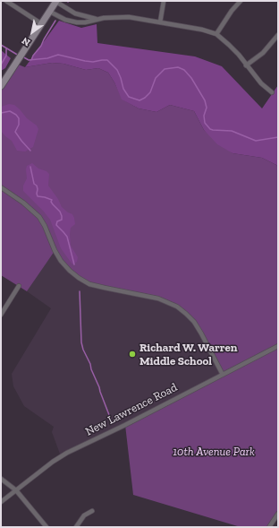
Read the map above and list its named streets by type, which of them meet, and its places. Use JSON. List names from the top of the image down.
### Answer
{
  "streets": {
    "street": ["New Lawrence Road"]
  },
  "parks": ["10th Avenue Park"],
  "places": ["Richard W. Warren Middle School"],
  "north": "bottom left"
}
